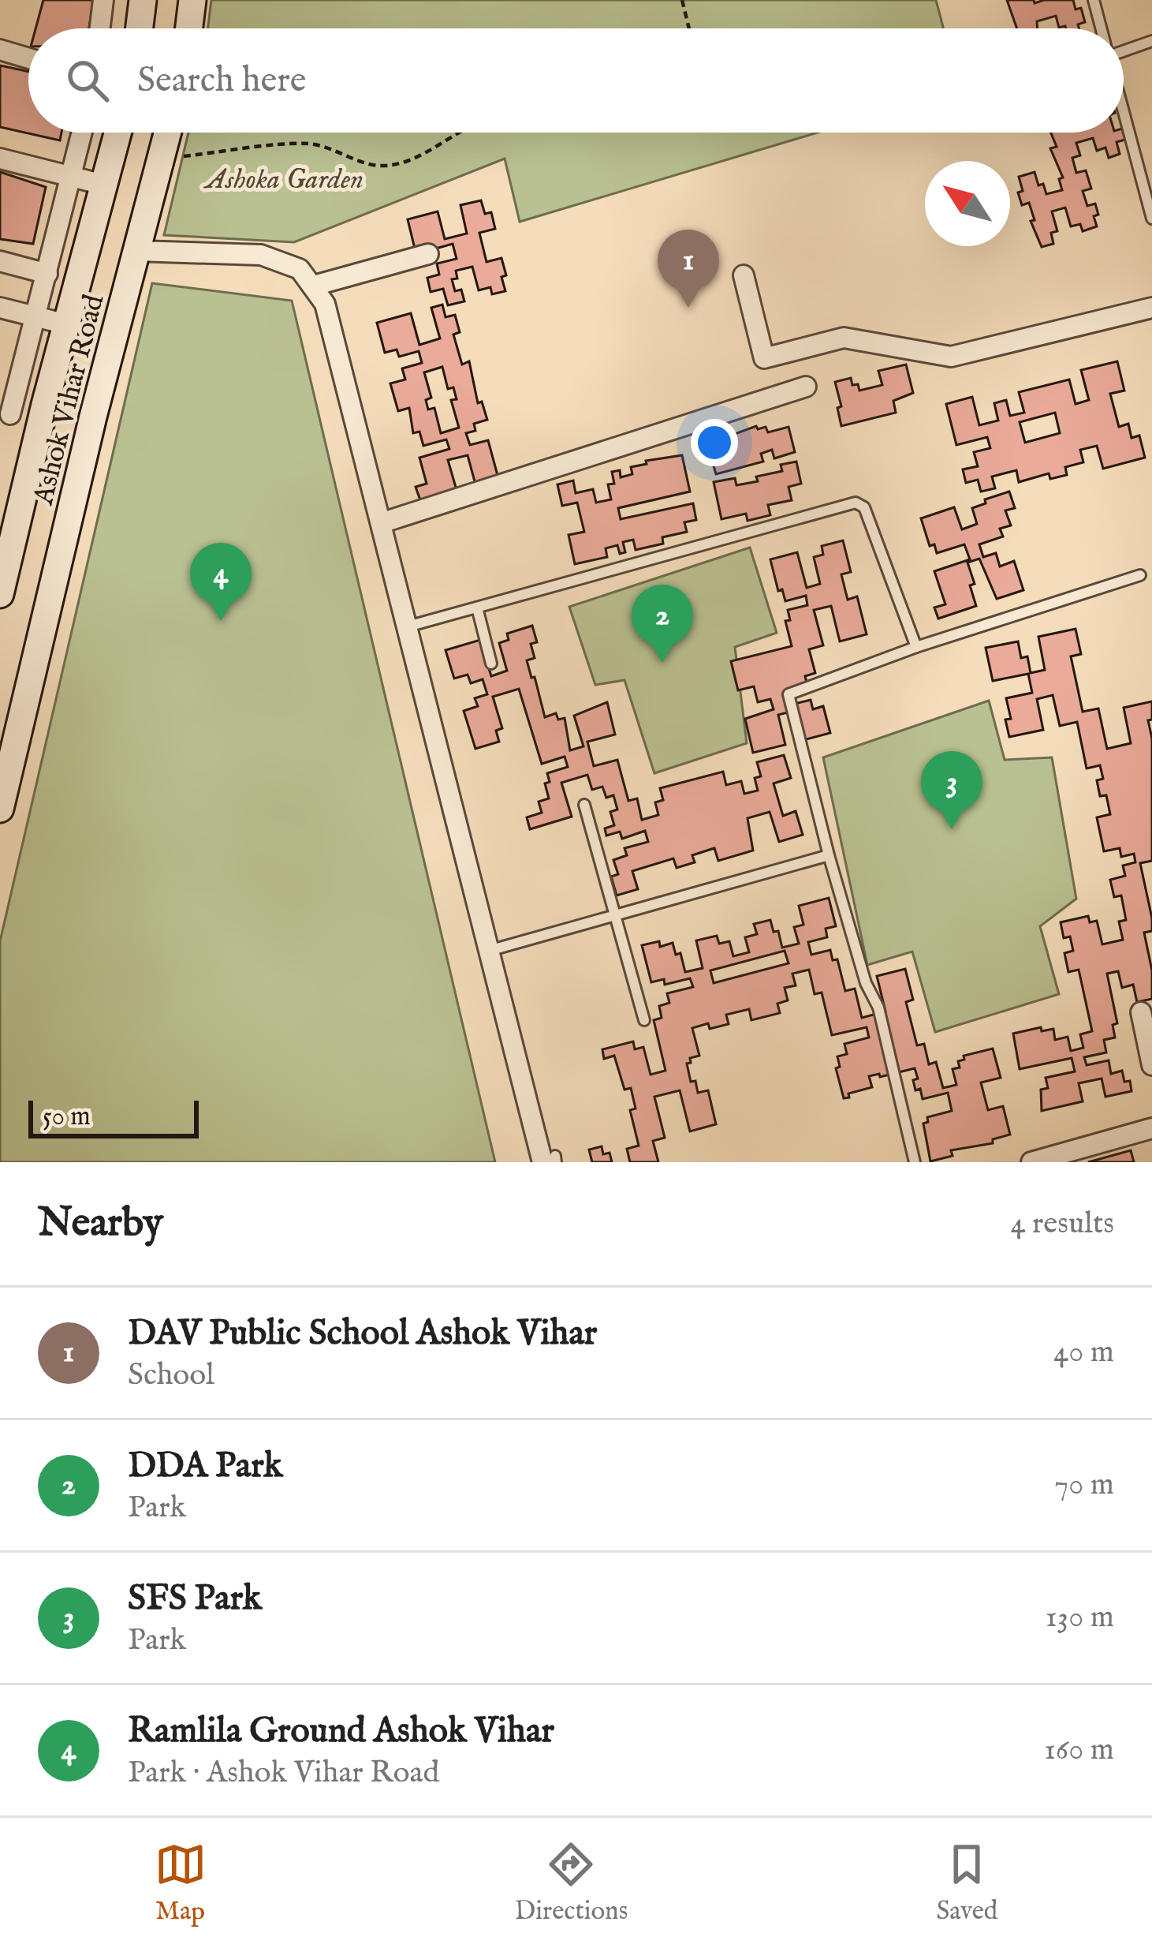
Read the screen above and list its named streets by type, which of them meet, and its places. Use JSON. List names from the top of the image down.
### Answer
{
  "streets": {
    "main road": ["Ashok Vihar Road"]
  },
  "parks": ["Ashoka Garden"],
  "scale_bar": "50 m",
  "north": "top left",
  "page": {
    "search": "Search here",
    "pins": [
      "1",
      "4",
      "2",
      "3"
    ],
    "scale": "50 m",
    "heading": ["Nearby", "4 results"],
    "list": [
      {
        "mark": "1",
        "name": "DAV Public School Ashok Vihar",
        "note": "School",
        "value": "40 m"
      },
      {
        "mark": "2",
        "name": "DDA Park",
        "note": "Park",
        "value": "70 m"
      },
      {
        "mark": "3",
        "name": "SFS Park",
        "note": "Park",
        "value": "130 m"
      },
      {
        "mark": "4",
        "name": "Ramlila Ground Ashok Vihar",
        "note": "Park · Ashok Vihar Road",
        "value": "160 m"
      }
    ],
    "nav": ["Map", "Directions", "Saved"]
  }
}
